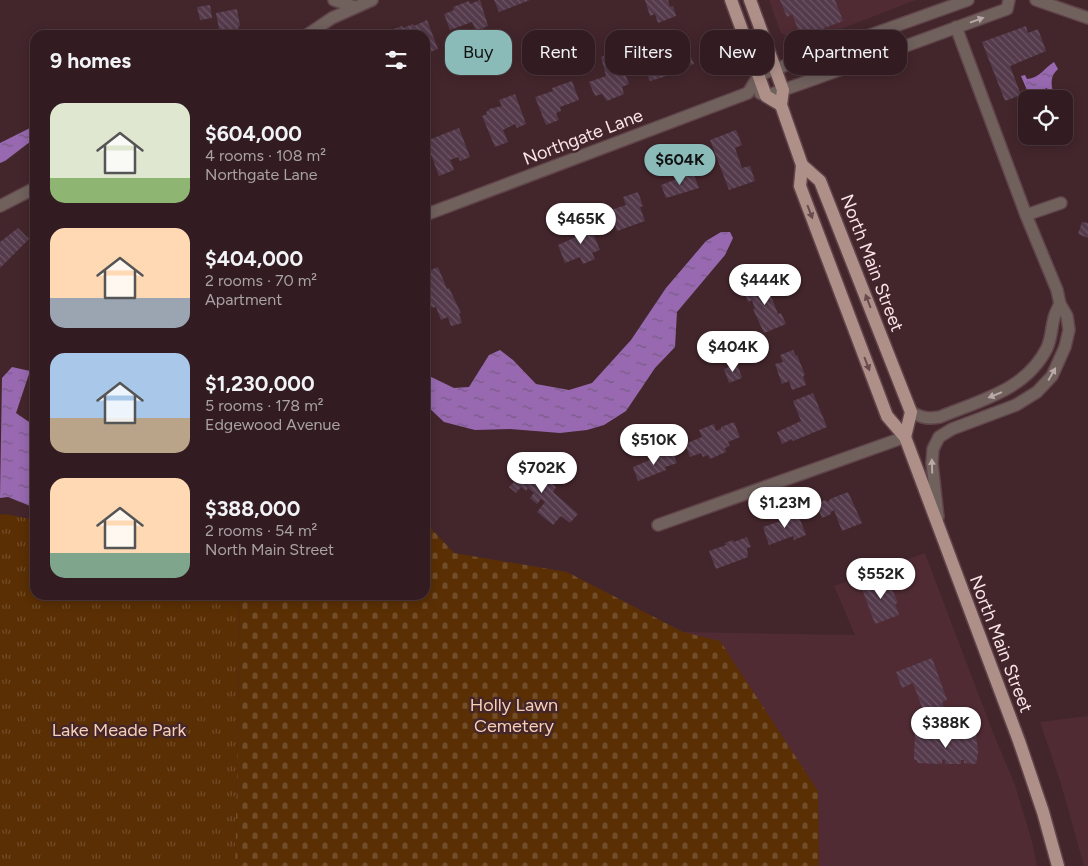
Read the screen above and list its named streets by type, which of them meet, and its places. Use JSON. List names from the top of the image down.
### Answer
{
  "streets": {
    "main road": ["North Main Street"],
    "street": ["Northgate Lane"]
  },
  "parks": ["Holly Lawn Cemetery", "Lake Meade Park"],
  "page": {
    "chip": [
      "Buy",
      "Rent",
      "Filters",
      "New",
      "Apartment"
    ],
    "heading": "9 homes",
    "list": [
      {
        "name": "$604,000",
        "note": "4 rooms · 108 m² · Northgate Lane"
      },
      {
        "name": "$404,000",
        "note": "2 rooms · 70 m² · Apartment"
      },
      {
        "name": "$1,230,000",
        "note": "5 rooms · 178 m² · Edgewood Avenue"
      },
      {
        "name": "$388,000",
        "note": "2 rooms · 54 m² · North Main Street"
      }
    ],
    "price": [
      "$604K",
      "$465K",
      "$444K",
      "$404K",
      "$510K",
      "$702K",
      "$1.23M",
      "$552K",
      "$388K"
    ]
  }
}
